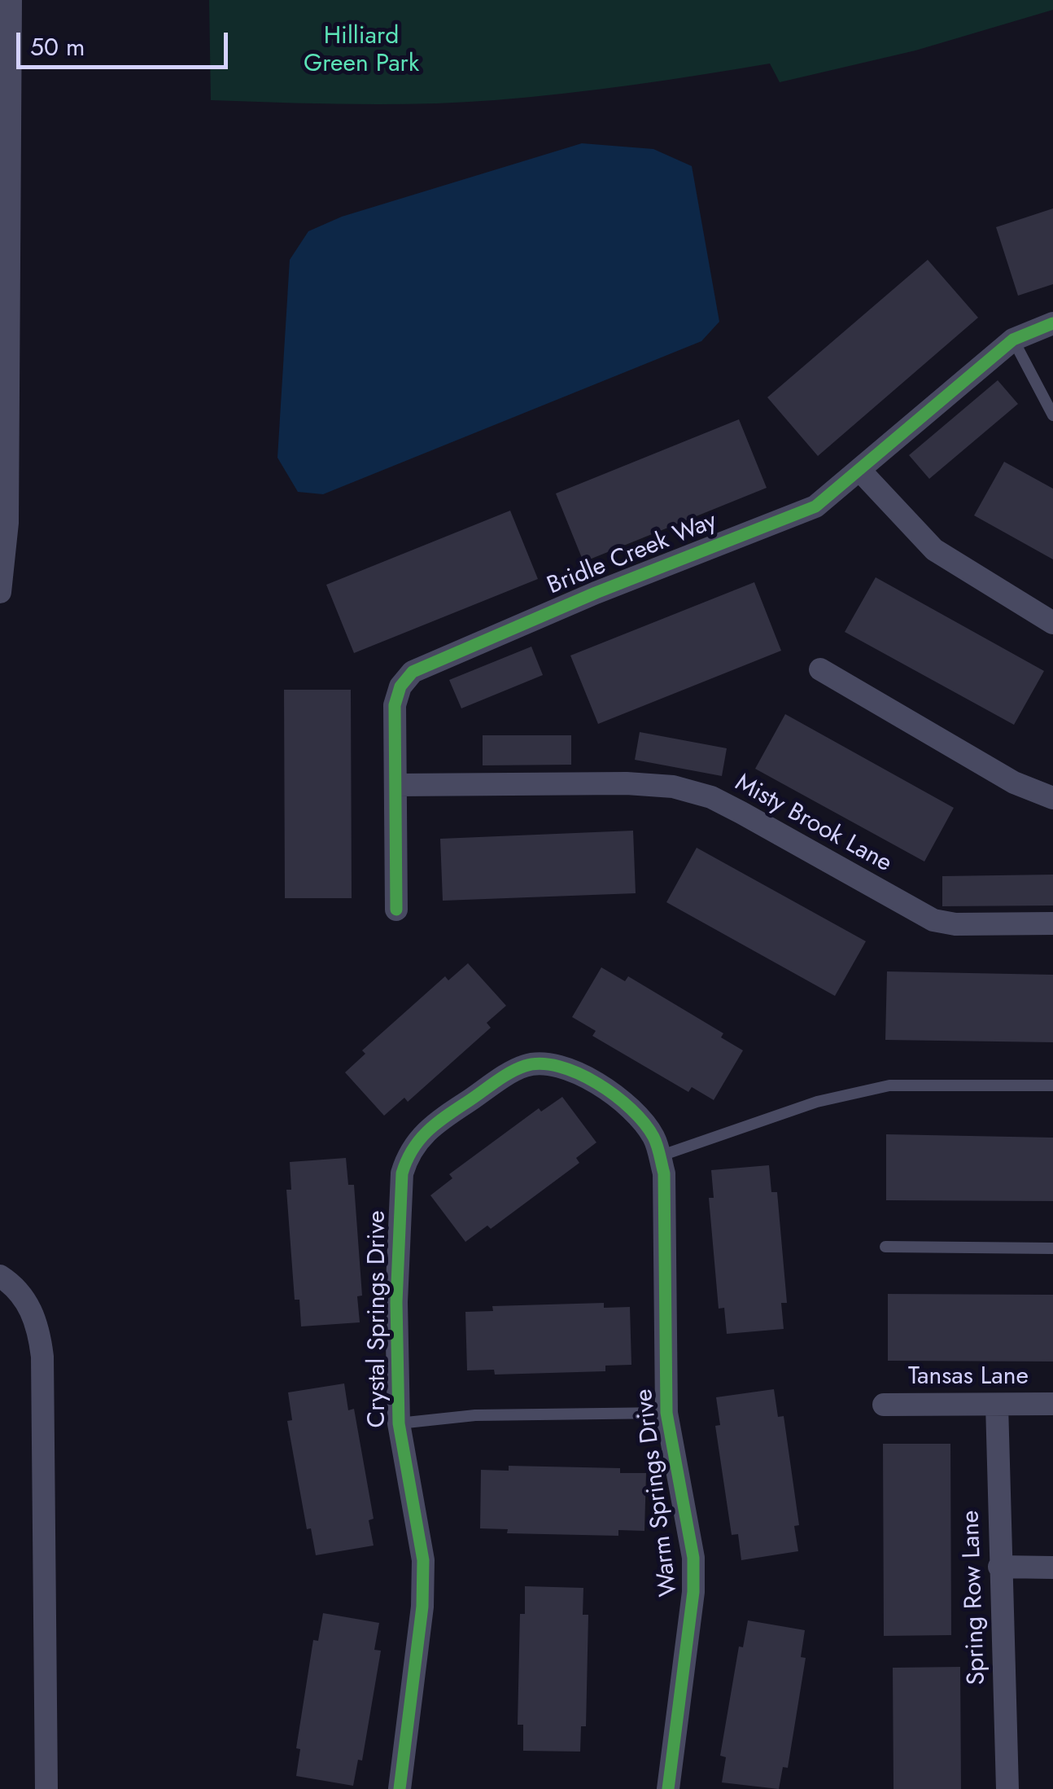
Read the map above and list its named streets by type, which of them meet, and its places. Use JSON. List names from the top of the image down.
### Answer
{
  "streets": {
    "street": [
      "Bridle Creek Way",
      "Misty Brook Lane",
      "Crystal Springs Drive",
      "Tansas Lane",
      "Warm Springs Drive",
      "Spring Row Lane"
    ]
  },
  "crossings": [
    ["Bridle Creek Way", "Misty Brook Lane"],
    ["Crystal Springs Drive", "Warm Springs Drive"],
    ["Tansas Lane", "Spring Row Lane"]
  ],
  "parks": ["Hilliard Green Park"],
  "scale_bar": "50 m"
}
